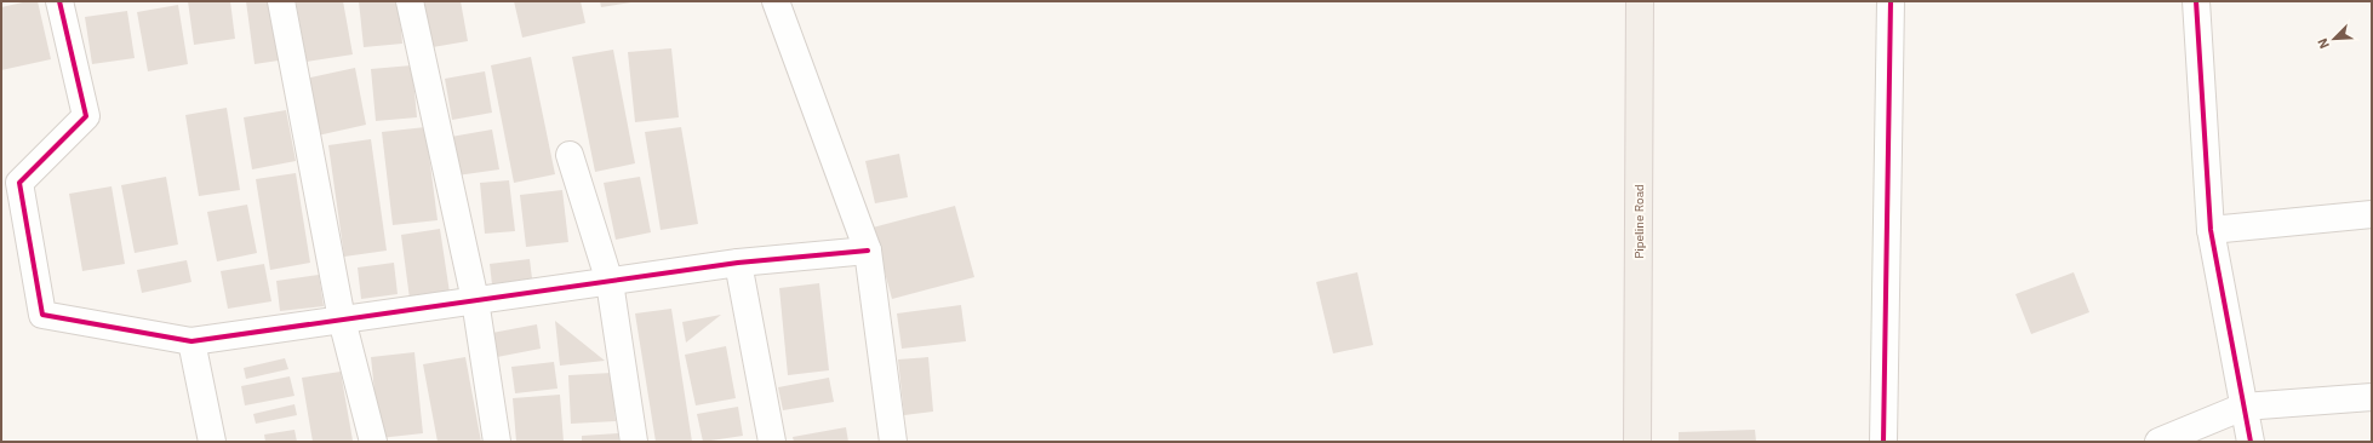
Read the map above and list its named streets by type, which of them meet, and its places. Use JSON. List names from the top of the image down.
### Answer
{
  "streets": {
    "main road": ["Pipeline Road"]
  },
  "north": "bottom left"
}
